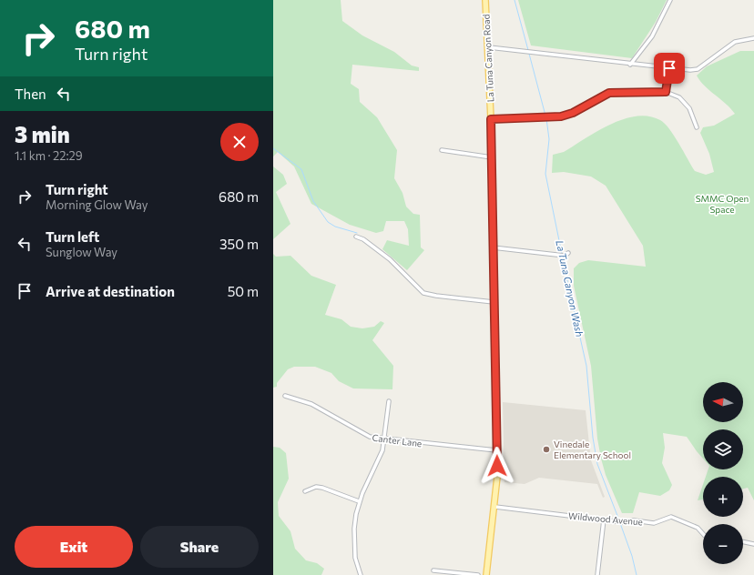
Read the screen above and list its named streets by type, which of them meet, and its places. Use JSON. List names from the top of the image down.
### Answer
{
  "streets": {
    "main road": ["La Tuna Canyon Road"],
    "street": ["Canter Lane", "Wildwood Avenue"]
  },
  "crossings": [
    ["La Tuna Canyon Road", "Canter Lane"],
    ["La Tuna Canyon Road", "Wildwood Avenue"]
  ],
  "water": ["La Tuna Canyon Wash"],
  "parks": ["SMMC Open Space"],
  "places": ["Vinedale Elementary School"],
  "north": "left",
  "page": {
    "turn": ["680 m", "Turn right"],
    "then": "Then",
    "heading": ["3 min", "1.1 km · 22:29"],
    "list": [
      {
        "name": "Turn right",
        "note": "Morning Glow Way",
        "value": "680 m"
      },
      {
        "name": "Turn left",
        "note": "Sunglow Way",
        "value": "350 m"
      },
      {
        "name": "Arrive at destination",
        "value": "50 m"
      }
    ],
    "map_buttons": ["+", "−"],
    "buttons": ["Exit", "Share"]
  }
}
